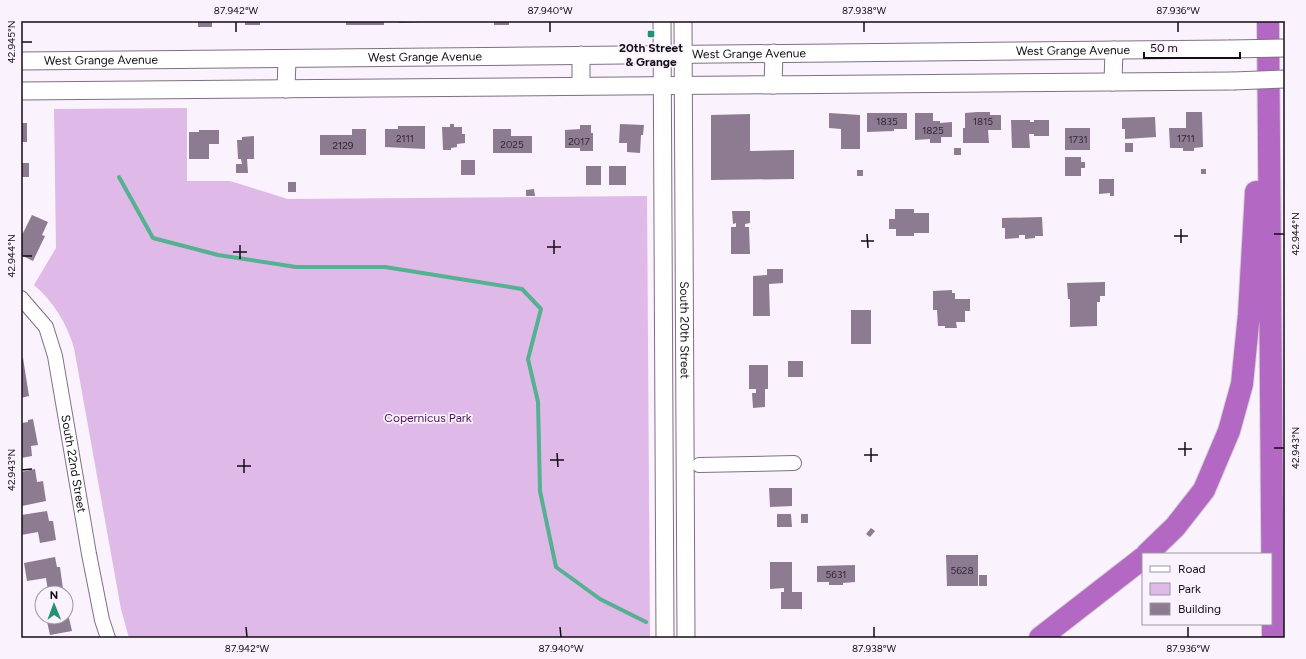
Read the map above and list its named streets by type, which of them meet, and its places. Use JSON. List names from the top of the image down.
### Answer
{
  "streets": {
    "street": ["West Grange Avenue", "South 20th Street", "South 22nd Street"]
  },
  "crossings": [
    ["West Grange Avenue", "South 20th Street"]
  ],
  "parks": ["Copernicus Park"],
  "places": {
    "transit": ["20th Street & Grange"]
  },
  "house_numbers": [
    "1835",
    "1815",
    "1825",
    "2111",
    "1711",
    "1731",
    "2017",
    "2025",
    "2129",
    "5628",
    "5631"
  ],
  "legend": ["Road", "Park", "Building"],
  "scale_bar": "50 m",
  "north": "top",
  "coordinates": [
    "87.942°W",
    "87.940°W",
    "87.938°W",
    "87.936°W",
    "42.945°N",
    "42.944°N",
    "42.943°N"
  ]
}
